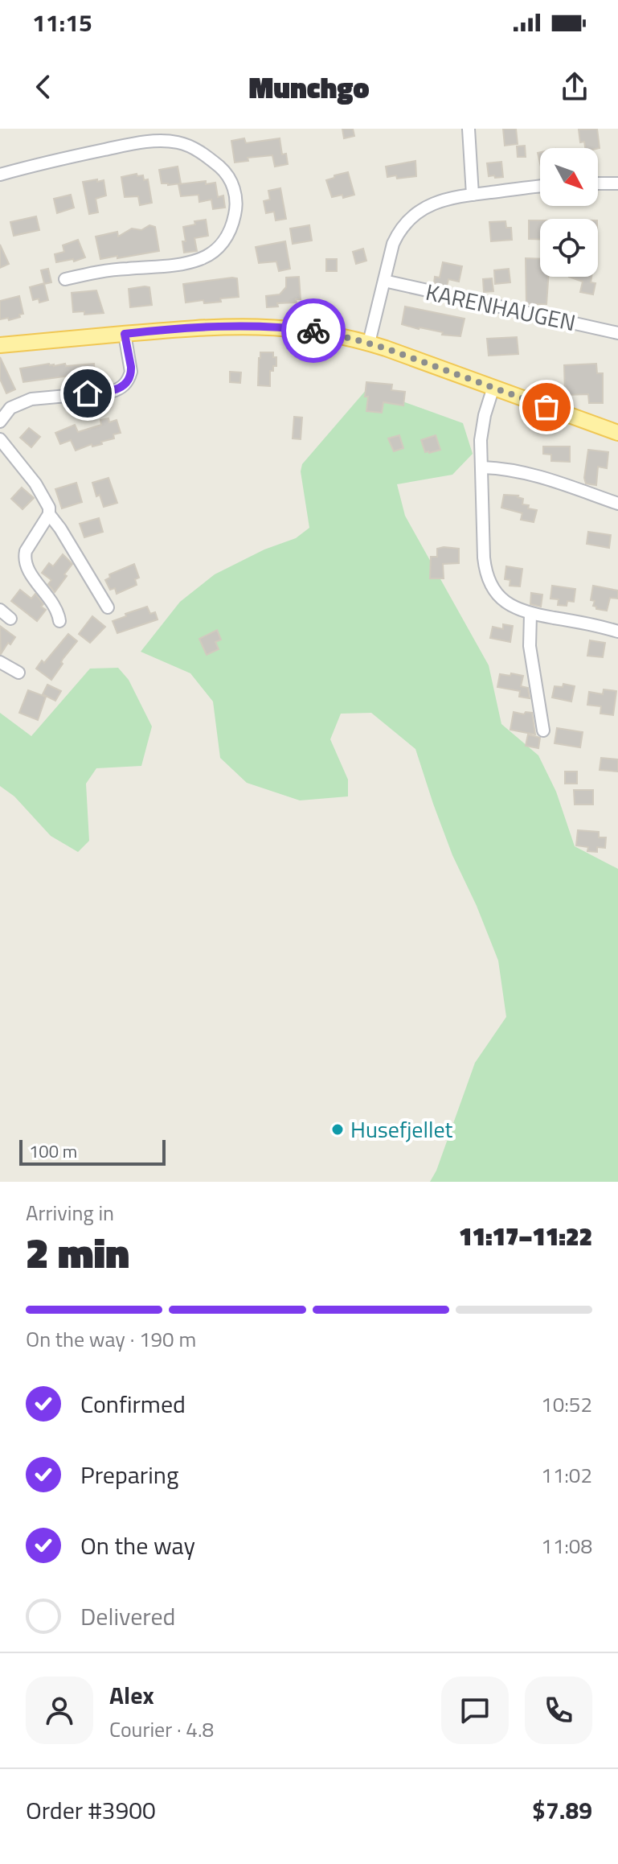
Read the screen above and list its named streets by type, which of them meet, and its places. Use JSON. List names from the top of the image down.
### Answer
{
  "streets": {
    "street": ["KARENHAUGEN"]
  },
  "places": ["Husefjellet"],
  "scale_bar": "100 m",
  "north": "bottom right",
  "page": {
    "status": "11:15",
    "header": "Munchgo",
    "scale": "100 m",
    "heading": ["2 min", "Arriving in", "11:17–11:22"],
    "panel": [
      "Alex",
      "Courier · 4.8",
      "Order #3900",
      "$7.89"
    ],
    "bar": "On the way · 190 m",
    "list": [
      ["Confirmed", "10:52"],
      ["Preparing", "11:02"],
      ["On the way", "11:08"],
      "Delivered"
    ]
  }
}
